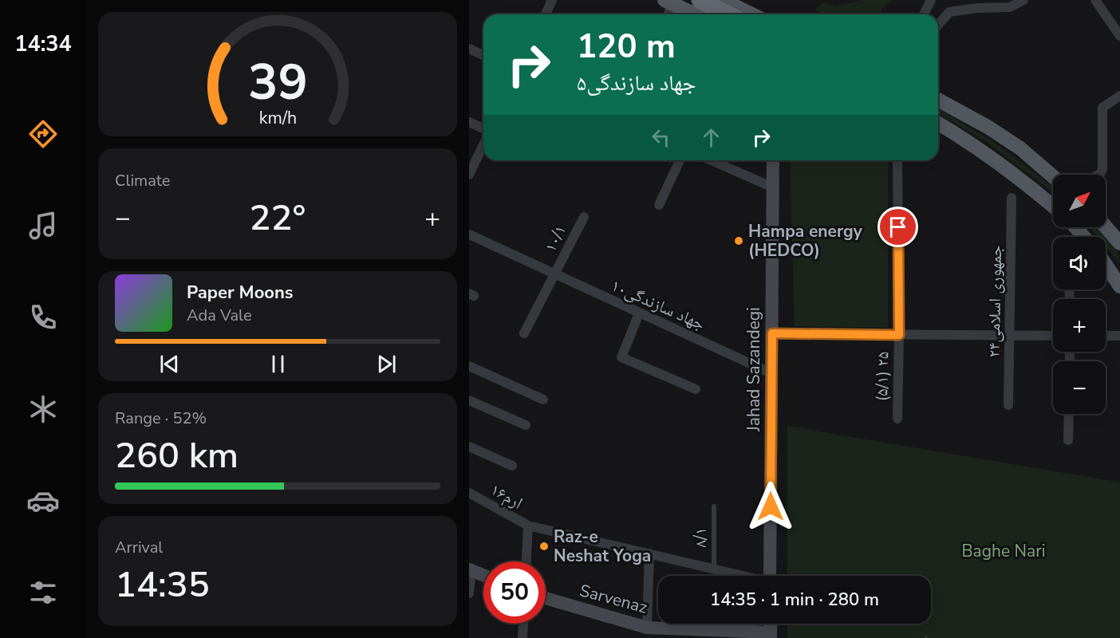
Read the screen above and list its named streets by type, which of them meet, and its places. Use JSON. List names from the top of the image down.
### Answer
{
  "streets": {
    "main road": ["Jahad Sazandegi", "Sarvenaz"],
    "street": [
      "۱۰/۱",
      "جمهوری اسلامی۲۴",
      "جهاد سازندگی۱۰",
      "(۵/۱) ۲۵",
      "ارم۱۶"
    ],
    "lane": ["۸/۱"]
  },
  "crossings": [
    ["۱۰/۱", "جهاد سازندگی۱۰"],
    ["جهاد سازندگی۱۰", "Jahad Sazandegi"],
    ["ارم۱۶", "۸/۱"]
  ],
  "parks": ["Baghe Nari"],
  "places": ["Hampa energy (HEDCO)", "Raz-e Neshat Yoga"],
  "north": "top right",
  "page": {
    "tabs": "14:34",
    "turn": ["120 m", "جهاد سازندگی۵"],
    "tile": [
      "Climate",
      ["Range · 52%", "260 km"],
      ["Arrival", "14:35"]
    ],
    "map_buttons": ["+", "−"],
    "heat": ["−", "22°", "+"],
    "song": ["Paper Moons", "Ada Vale"],
    "limit": "50",
    "trip": "14:35 · 1 min · 280 m",
    "gauge": ["39", "km/h"]
  }
}
